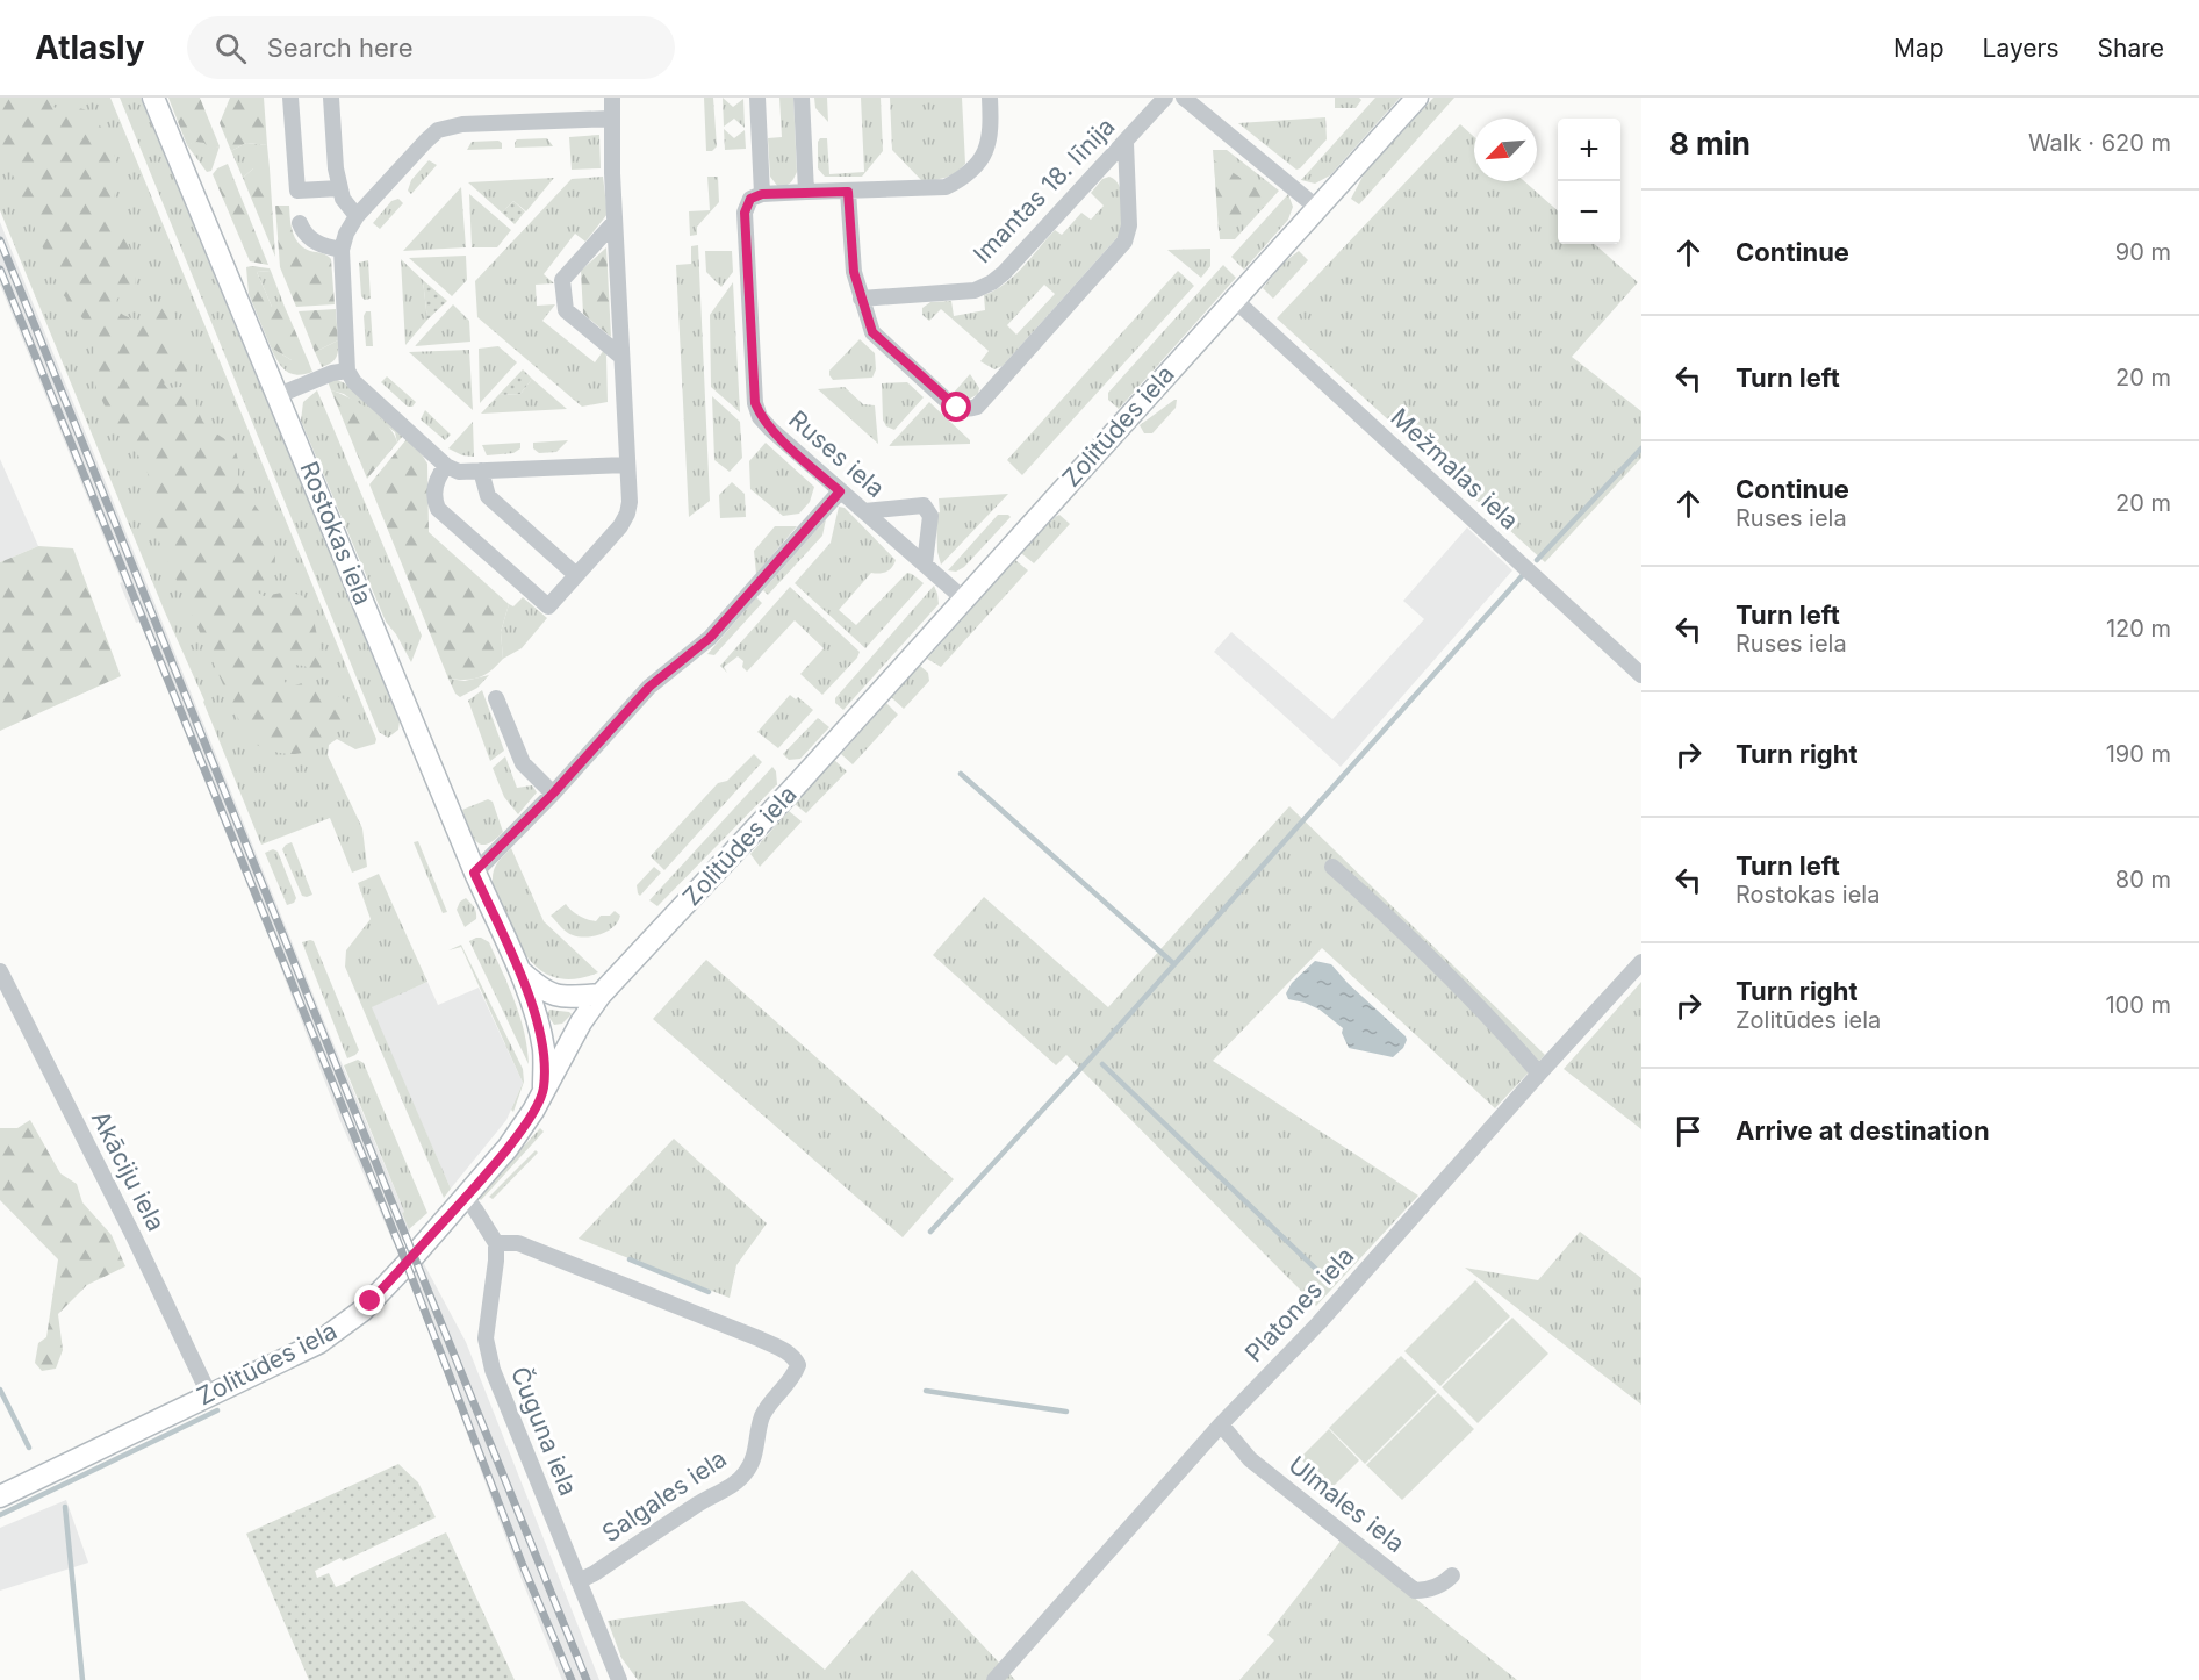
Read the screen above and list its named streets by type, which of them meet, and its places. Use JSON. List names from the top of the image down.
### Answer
{
  "streets": {
    "street": [
      "Imantas 18. līnija",
      "Zolitūdes iela",
      "Ruses iela",
      "Mežmalas iela",
      "Rostokas iela",
      "Akāciju iela",
      "Platones iela",
      "Čuguna iela",
      "Salgales iela",
      "Ulmales iela"
    ]
  },
  "crossings": [
    ["Zolitūdes iela", "Ruses iela"],
    ["Zolitūdes iela", "Mežmalas iela"],
    ["Zolitūdes iela", "Rostokas iela"],
    ["Zolitūdes iela", "Akāciju iela"],
    ["Platones iela", "Ulmales iela"],
    ["Čuguna iela", "Salgales iela"]
  ],
  "north": "bottom left",
  "page": {
    "header": "Atlasly",
    "search": "Search here",
    "nav": ["Map", "Layers", "Share"],
    "heading": ["8 min", "Walk · 620 m"],
    "map_buttons": ["+", "−"],
    "list": [
      ["Continue", "90 m"],
      ["Turn left", "20 m"],
      ["Continue", "Ruses iela", "20 m"],
      ["Turn left", "Ruses iela", "120 m"],
      ["Turn right", "190 m"],
      ["Turn left", "Rostokas iela", "80 m"],
      ["Turn right", "Zolitūdes iela", "100 m"],
      "Arrive at destination"
    ]
  }
}
